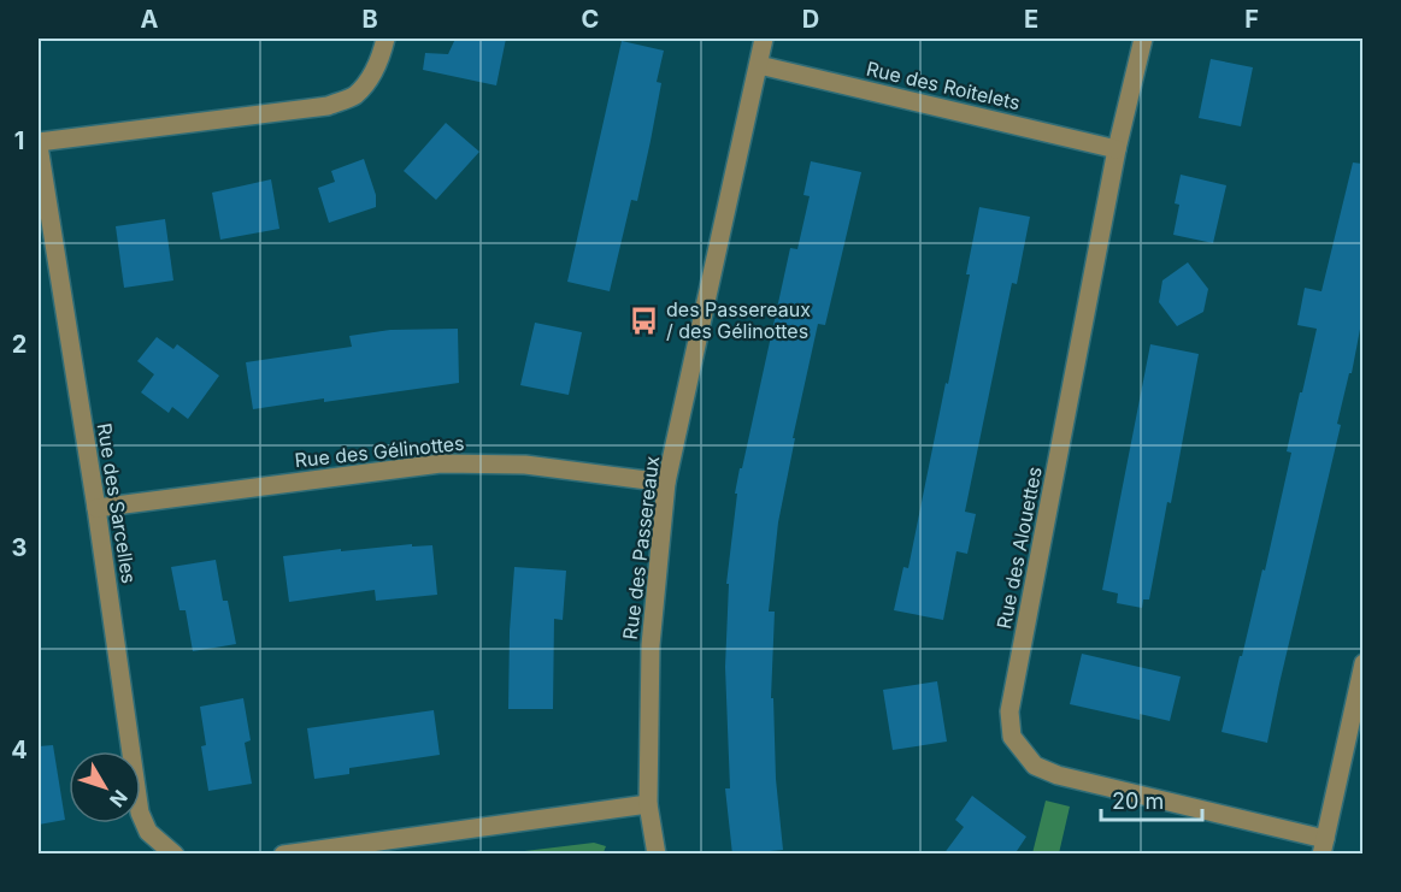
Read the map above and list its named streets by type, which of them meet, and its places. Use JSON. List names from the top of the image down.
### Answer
{
  "streets": {
    "street": [
      "Rue des Roitelets",
      "Rue des Gélinottes",
      "Rue des Sarcelles",
      "Rue des Passereaux",
      "Rue des Alouettes"
    ]
  },
  "crossings": [
    ["Rue des Roitelets", "Rue des Passereaux"],
    ["Rue des Roitelets", "Rue des Alouettes"],
    ["Rue des Gélinottes", "Rue des Sarcelles"],
    ["Rue des Gélinottes", "Rue des Passereaux"]
  ],
  "places": {
    "bus stop": ["des Passereaux / des Gélinottes"]
  },
  "scale_bar": "20 m",
  "north": "bottom right",
  "grid": {
    "columns": [
      "A",
      "B",
      "C",
      "D",
      "E",
      "F"
    ],
    "rows": [
      "1",
      "2",
      "3",
      "4"
    ]
  }
}
